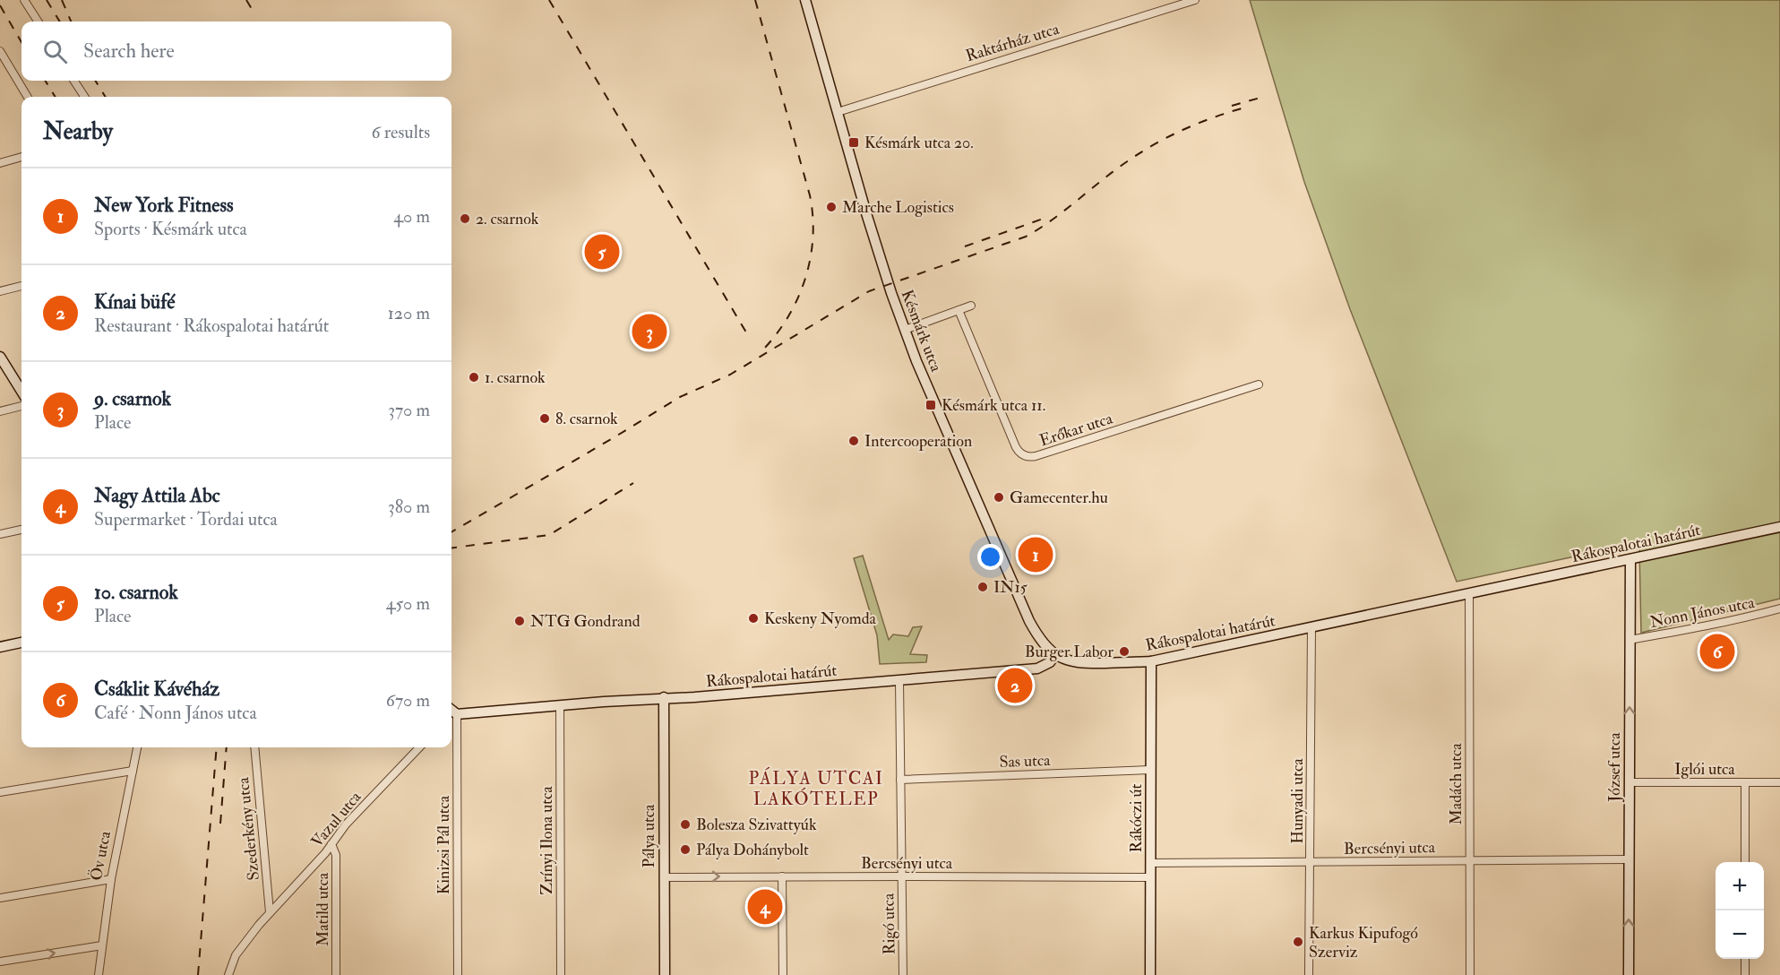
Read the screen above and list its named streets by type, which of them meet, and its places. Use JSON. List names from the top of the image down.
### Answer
{
  "streets": {
    "street": [
      "Raktárház utca",
      "Késmárk utca",
      "Erőkar utca",
      "Rákospalotai határút",
      "Nonn János utca",
      "Sas utca",
      "József utca",
      "Iglói utca",
      "Madách utca",
      "Hunyadi utca",
      "Rákóczi út",
      "Vazul utca",
      "Szederkény utca",
      "Pálya utca",
      "Zrínyi Ilona utca",
      "Kinizsi Pál utca",
      "Bercsényi utca",
      "Öv utca",
      "Matild utca",
      "Rigó utca"
    ]
  },
  "crossings": [
    ["Raktárház utca", "Késmárk utca"],
    ["Késmárk utca", "Rákospalotai határút"],
    ["Rákospalotai határút", "József utca"],
    ["Rákospalotai határút", "Madách utca"],
    ["Rákospalotai határút", "Hunyadi utca"],
    ["Rákospalotai határút", "Rákóczi út"],
    ["Rákospalotai határút", "Pálya utca"],
    ["Rákospalotai határút", "Zrínyi Ilona utca"],
    ["Rákospalotai határút", "Rigó utca"],
    ["Nonn János utca", "József utca"],
    ["Sas utca", "Rákóczi út"],
    ["Sas utca", "Rigó utca"],
    ["József utca", "Iglói utca"],
    ["József utca", "Bercsényi utca"],
    ["Madách utca", "Bercsényi utca"],
    ["Hunyadi utca", "Bercsényi utca"],
    ["Rákóczi út", "Bercsényi utca"],
    ["Vazul utca", "Szederkény utca"],
    ["Vazul utca", "Matild utca"],
    ["Pálya utca", "Bercsényi utca"],
    ["Bercsényi utca", "Rigó utca"]
  ],
  "one_way": ["József utca"],
  "districts": ["PÁLYA UTCAI LAKÓTELEP"],
  "places": {
    "transit": ["Késmárk utca 20.", "Késmárk utca 11."],
    "other": [
      "Marche Logistics",
      "2. csarnok",
      "1. csarnok",
      "8. csarnok",
      "Intercooperation",
      "Gamecenter.hu",
      "IN15",
      "Keskeny Nyomda",
      "NTG Gondrand",
      "Burger Labor",
      "Bolesza Szivattyúk",
      "Pálya Dohánybolt",
      "Karkus Kipufogó Szerviz"
    ]
  },
  "page": {
    "search": "Search here",
    "heading": ["Nearby", "6 results"],
    "list": [
      {
        "mark": "1",
        "name": "New York Fitness",
        "note": "Sports · Késmárk utca",
        "value": "40 m"
      },
      {
        "mark": "2",
        "name": "Kínai büfé",
        "note": "Restaurant · Rákospalotai határút",
        "value": "120 m"
      },
      {
        "mark": "3",
        "name": "9. csarnok",
        "note": "Place",
        "value": "370 m"
      },
      {
        "mark": "4",
        "name": "Nagy Attila Abc",
        "note": "Supermarket · Tordai utca",
        "value": "380 m"
      },
      {
        "mark": "5",
        "name": "10. csarnok",
        "note": "Place",
        "value": "450 m"
      },
      {
        "mark": "6",
        "name": "Csáklit Kávéház",
        "note": "Café · Nonn János utca",
        "value": "670 m"
      }
    ],
    "pins": [
      "5",
      "3",
      "1",
      "6",
      "2",
      "4"
    ],
    "map_buttons": ["+", "−"]
  }
}
